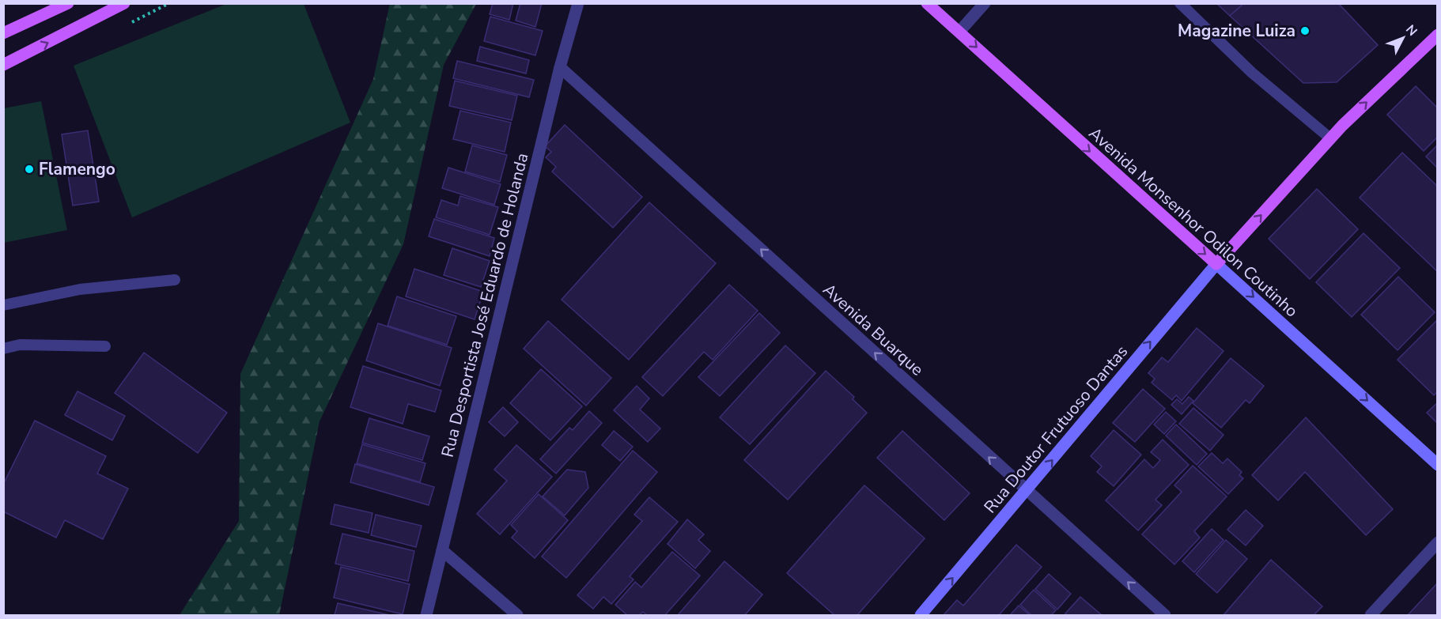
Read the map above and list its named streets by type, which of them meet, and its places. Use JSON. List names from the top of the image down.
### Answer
{
  "streets": {
    "main road": ["Avenida Monsenhor Odilon Coutinho", "Rua Doutor Frutuoso Dantas"],
    "street": ["Rua Desportista José Eduardo de Holanda", "Avenida Buarque"]
  },
  "crossings": [
    ["Avenida Monsenhor Odilon Coutinho", "Rua Doutor Frutuoso Dantas"],
    ["Rua Desportista José Eduardo de Holanda", "Avenida Buarque"],
    ["Avenida Buarque", "Rua Doutor Frutuoso Dantas"]
  ],
  "one_way": ["Avenida Monsenhor Odilon Coutinho", "Avenida Buarque", "Rua Doutor Frutuoso Dantas"],
  "places": ["Magazine Luiza", "Flamengo"],
  "north": "top right"
}
